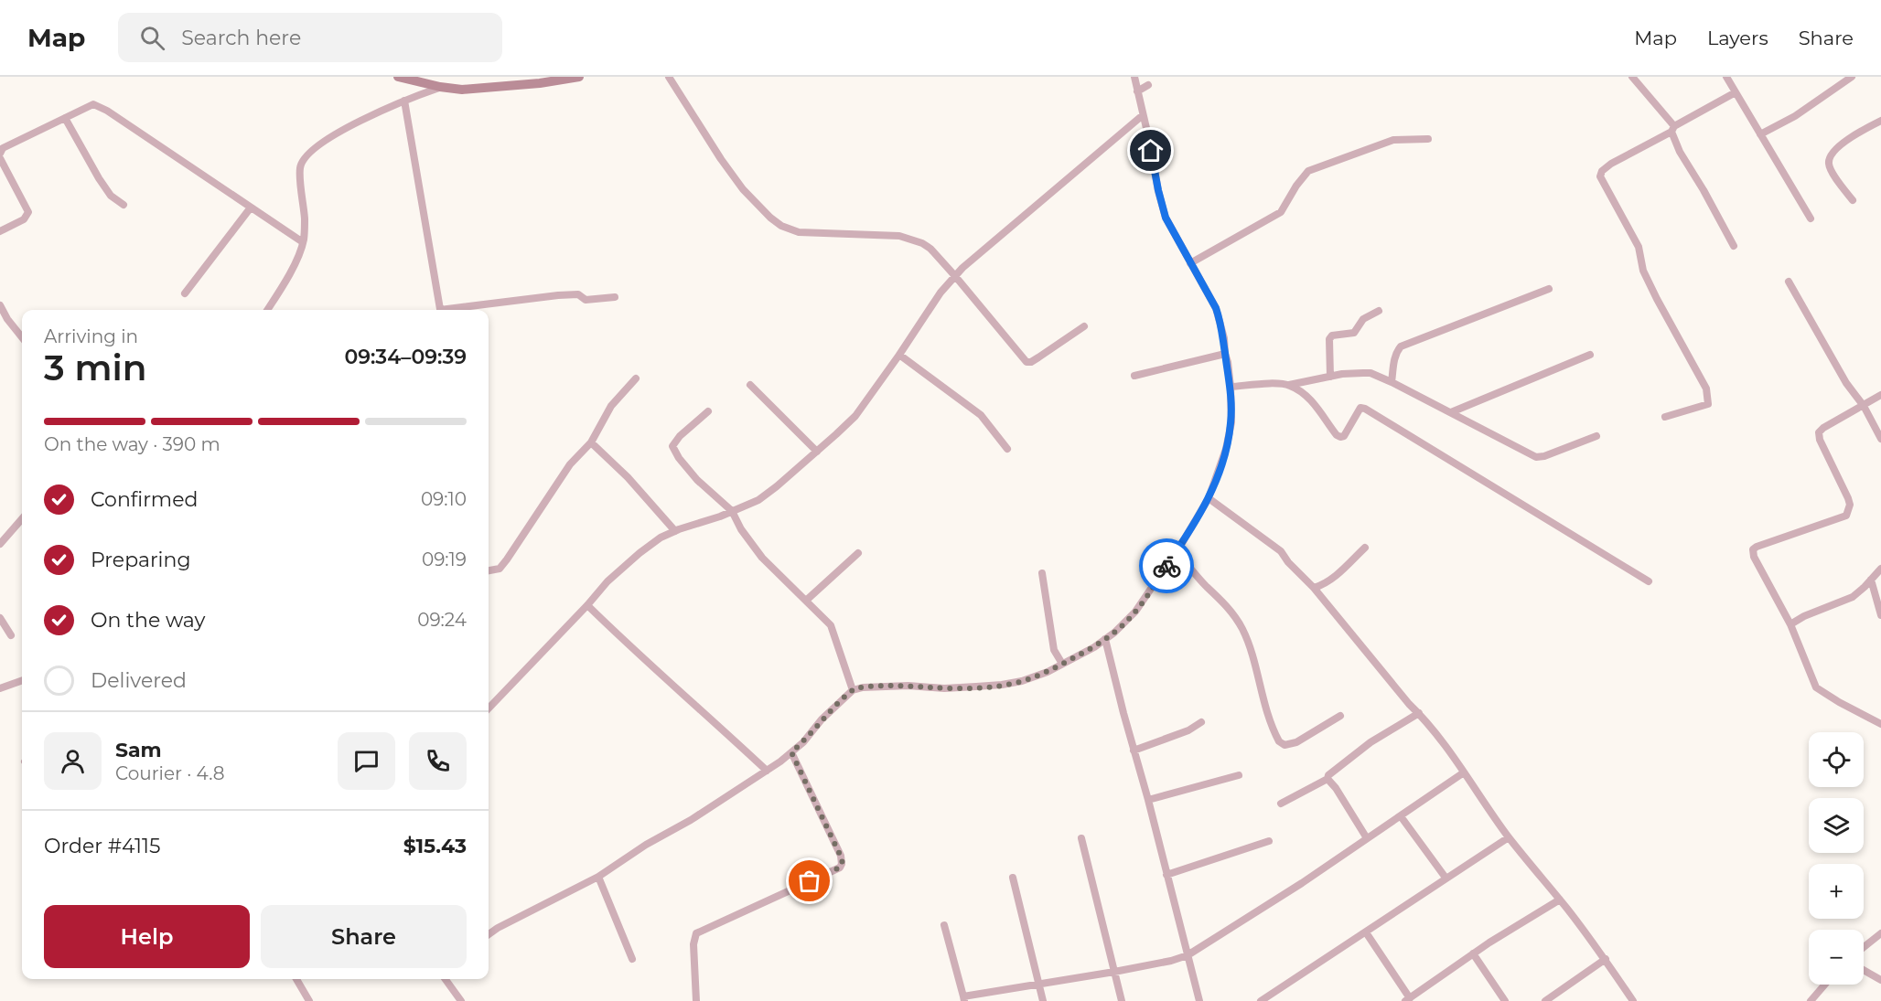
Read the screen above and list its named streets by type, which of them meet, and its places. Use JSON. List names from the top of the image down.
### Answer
{
  "page": {
    "header": "Map",
    "search": "Search here",
    "nav": ["Map", "Layers", "Share"],
    "heading": ["3 min", "Arriving in", "09:34–09:39"],
    "panel": [
      "Sam",
      "Courier · 4.8",
      "Order #4115",
      "$15.43"
    ],
    "bar": "On the way · 390 m",
    "list": [
      ["Confirmed", "09:10"],
      ["Preparing", "09:19"],
      ["On the way", "09:24"],
      "Delivered"
    ],
    "map_buttons": ["+", "−"],
    "buttons": ["Help", "Share"]
  }
}
